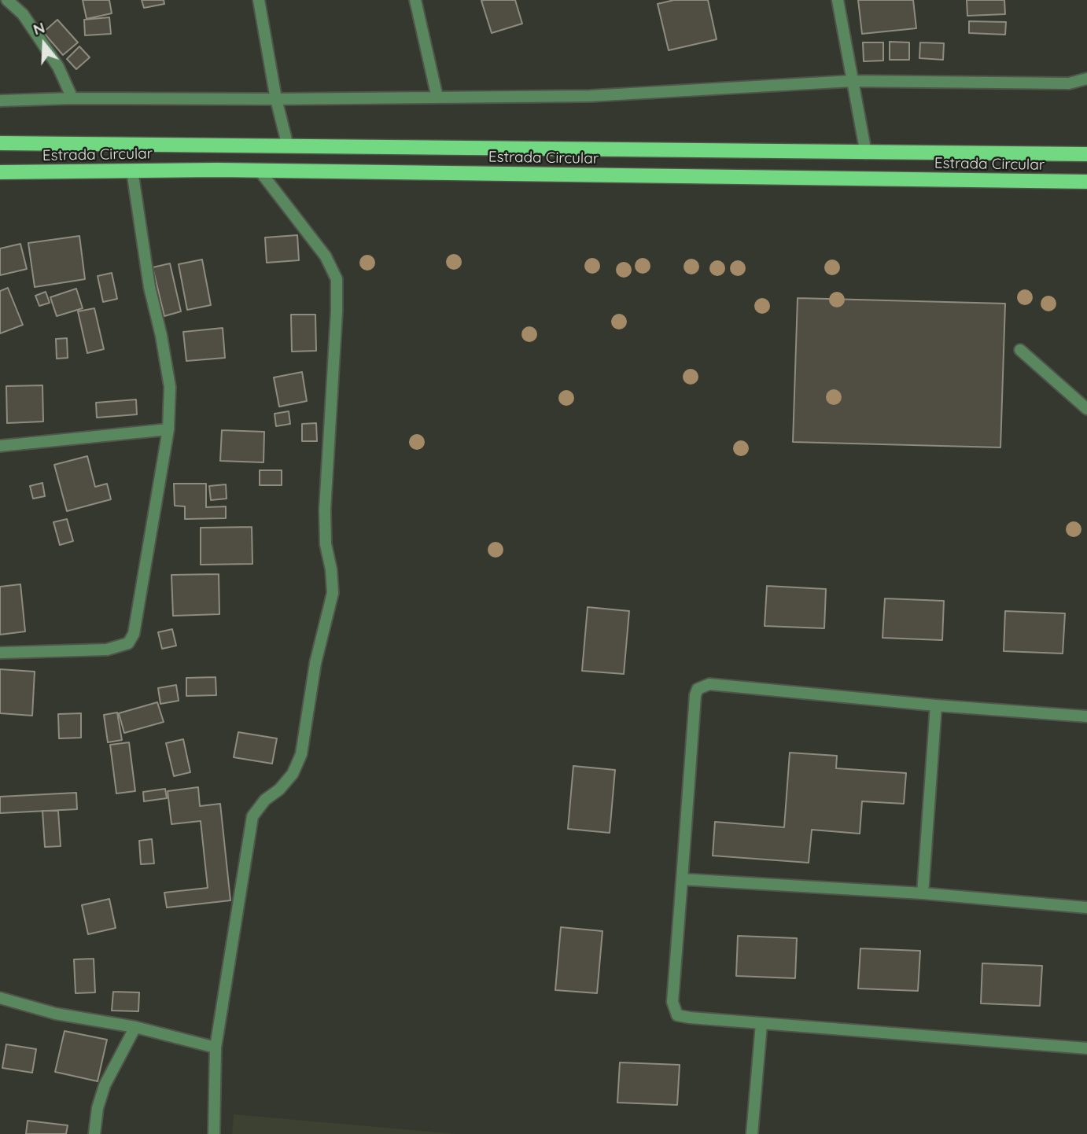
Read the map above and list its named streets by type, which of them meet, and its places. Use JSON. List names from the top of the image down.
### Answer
{
  "streets": {
    "main road": ["Estrada Circular"]
  },
  "north": "top"
}
